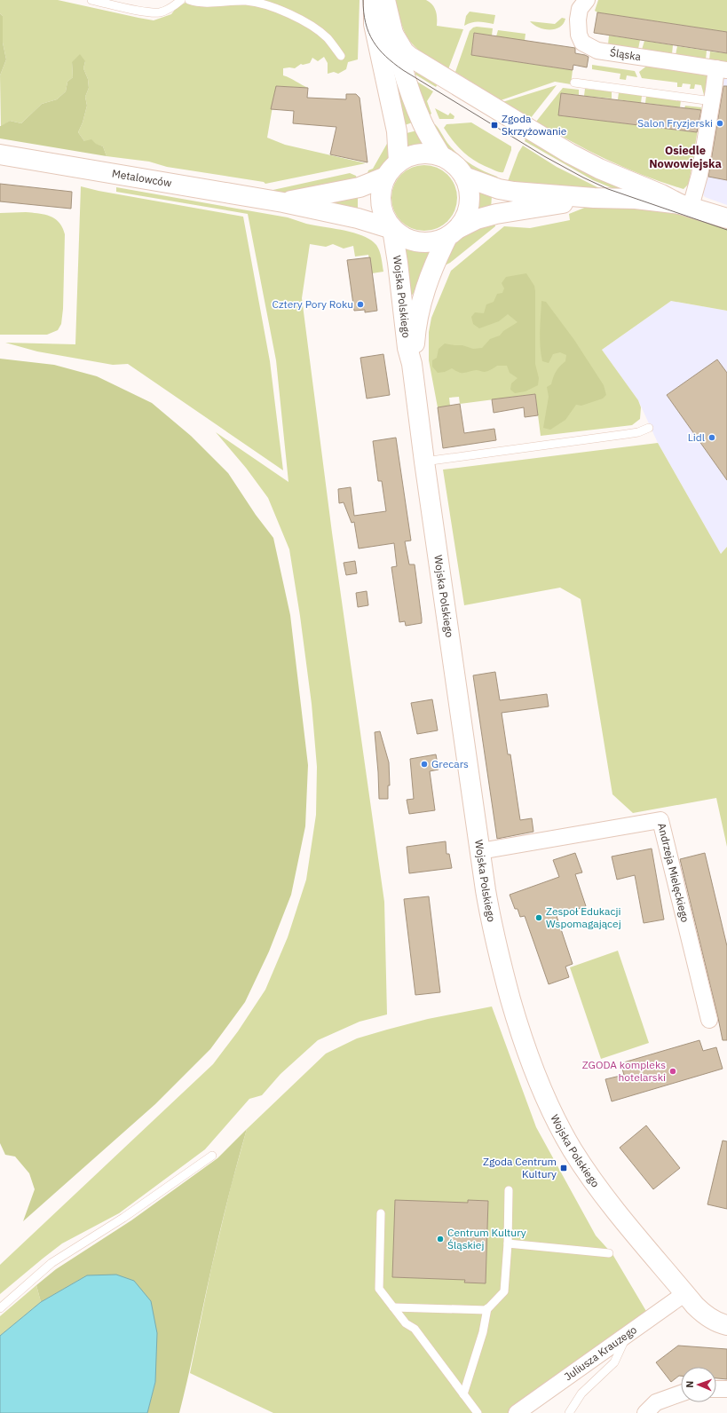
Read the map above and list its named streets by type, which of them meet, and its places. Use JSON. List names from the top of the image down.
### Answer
{
  "streets": {
    "street": [
      "Śląska",
      "Metalowców",
      "Wojska Polskiego",
      "Andrzeja Mielęckiego",
      "Juliusza Krauzego"
    ]
  },
  "crossings": [
    ["Metalowców", "Wojska Polskiego"],
    ["Wojska Polskiego", "Andrzeja Mielęckiego"],
    ["Wojska Polskiego", "Juliusza Krauzego"]
  ],
  "districts": ["Osiedle Nowowiejska"],
  "places": {
    "other": [
      "Salon Fryzjerski",
      "Cztery Pory Roku",
      "Lidl",
      "Grecars",
      "Zespoł Edukacji Wspomagającej",
      "ZGODA kompleks hotelarski",
      "Centrum Kultury Śląskiej"
    ],
    "transit": ["Zgoda Skrzyżowanie", "Zgoda Centrum Kultury"]
  },
  "north": "left"
}
